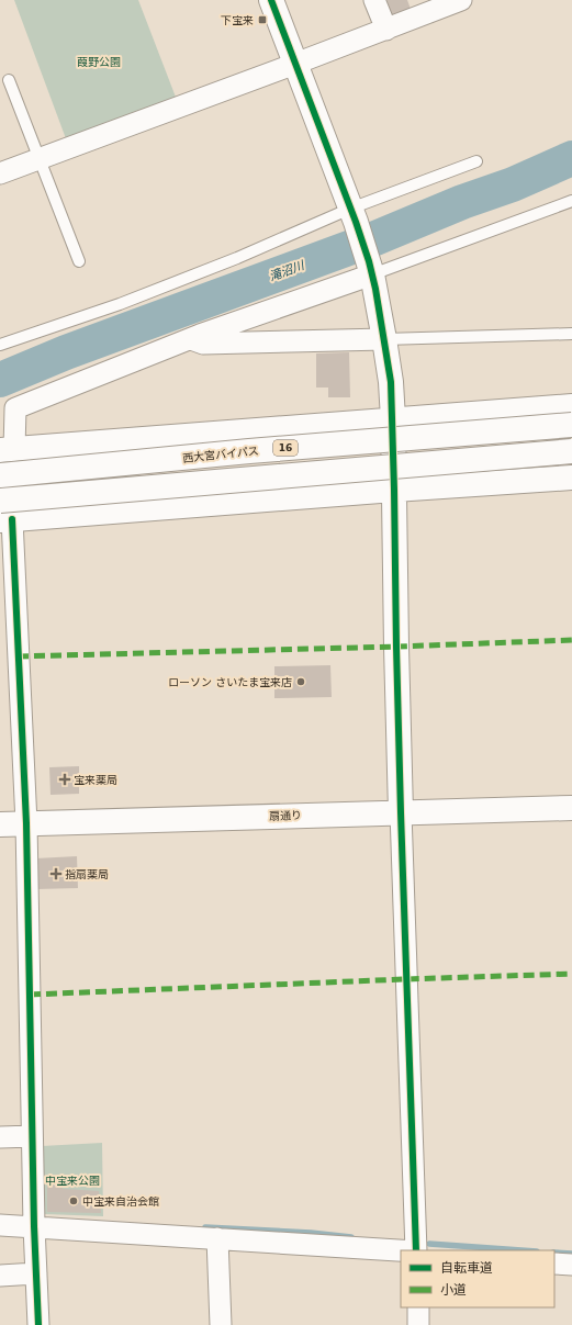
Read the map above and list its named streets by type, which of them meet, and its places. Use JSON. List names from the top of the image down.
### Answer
{
  "streets": {
    "main road": ["16", "西大宮バイパス", "扇通り"]
  },
  "water": ["滝沼川"],
  "parks": ["葭野公園", "中宝来公園"],
  "places": {
    "transit": ["下宝来"],
    "other": ["ローソン さいたま宝来店", "中宝来自治会館"],
    "health": ["宝来薬局", "指扇薬局"]
  },
  "legend": ["自転車道", "小道"]
}
